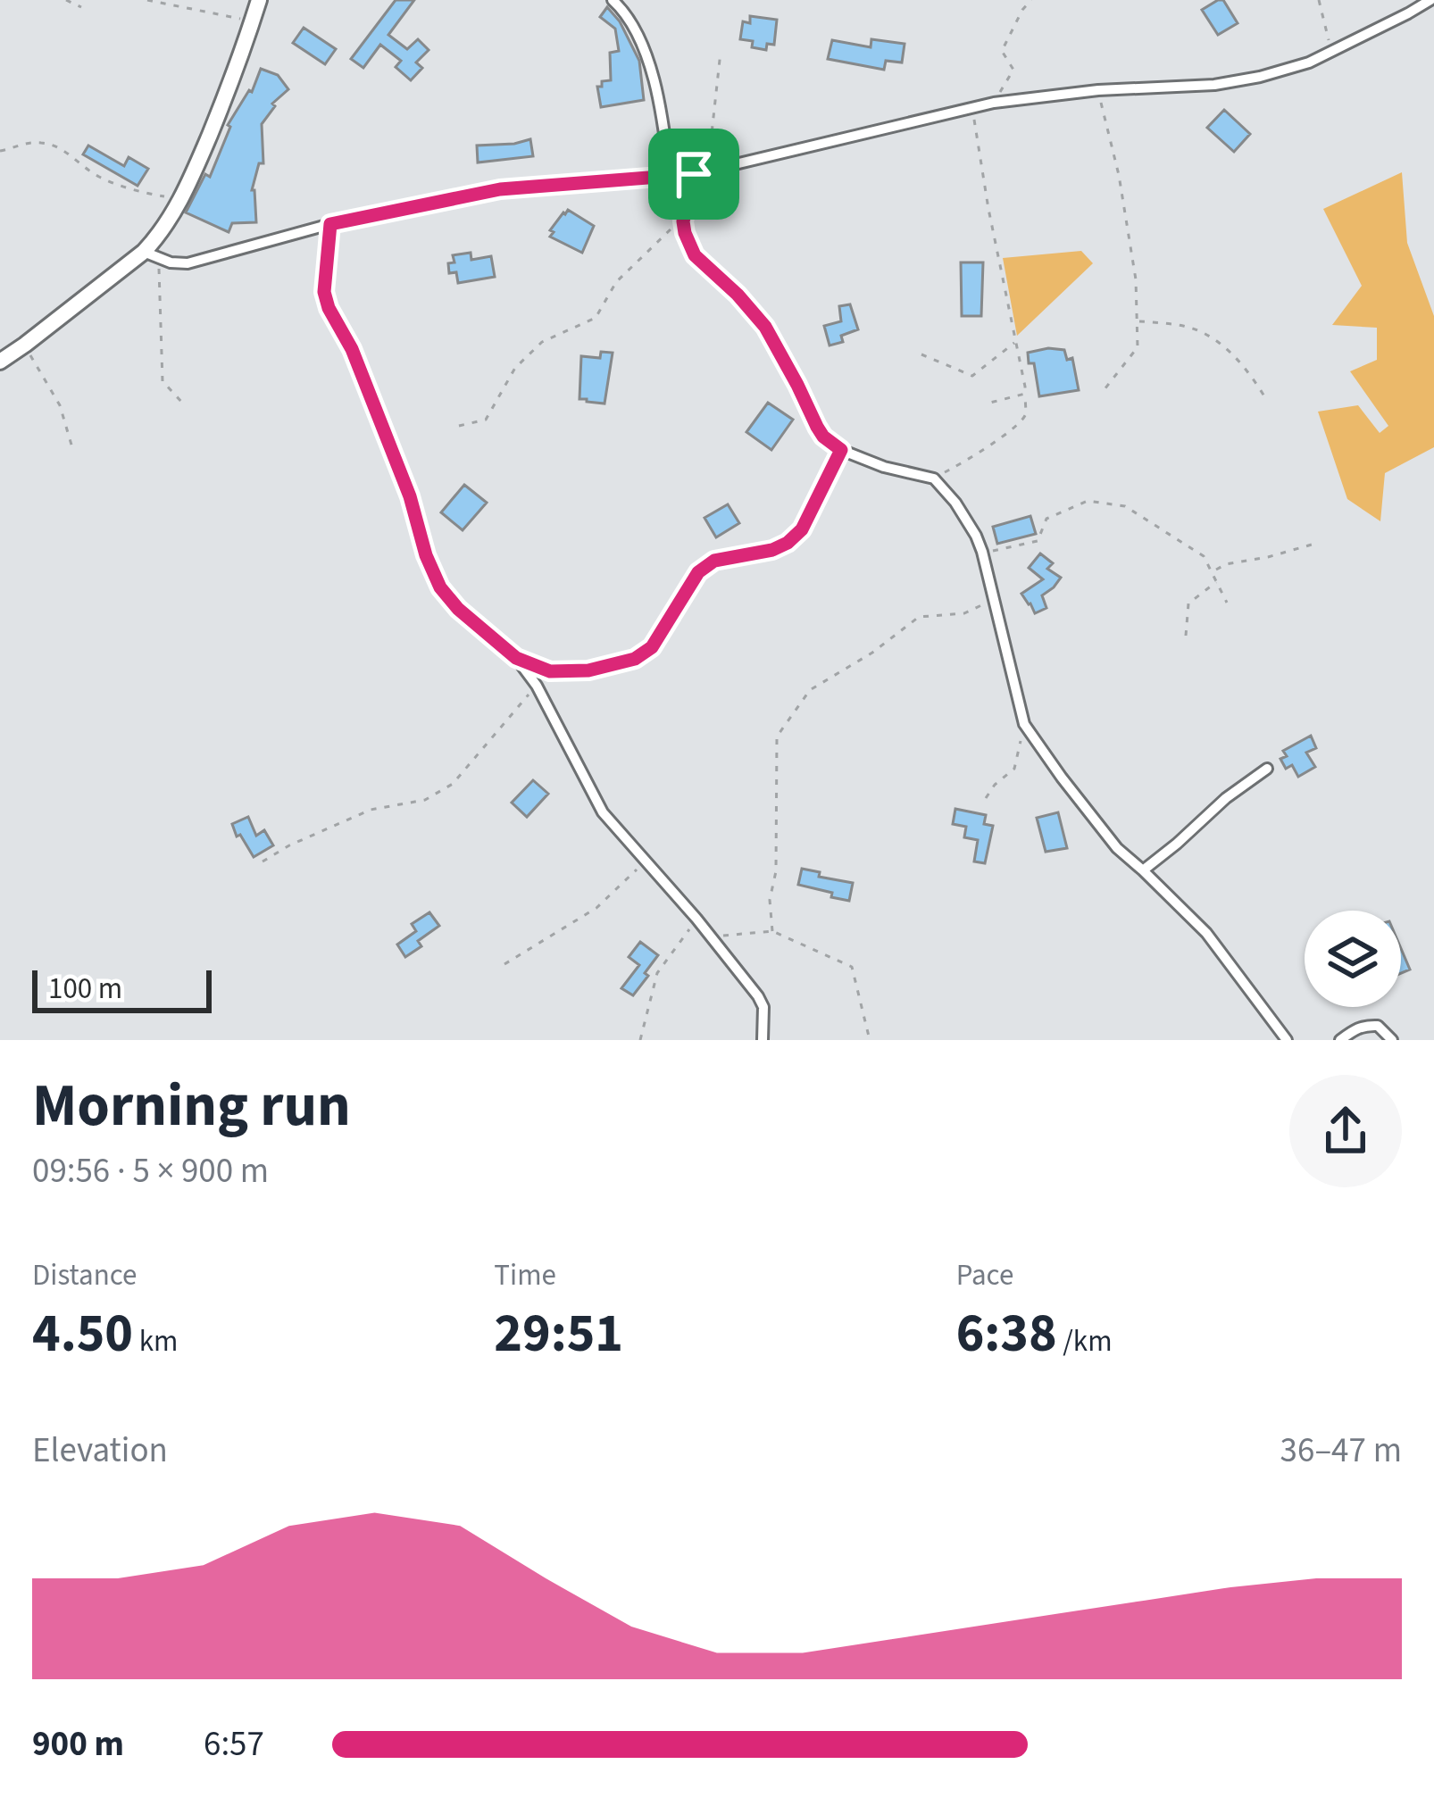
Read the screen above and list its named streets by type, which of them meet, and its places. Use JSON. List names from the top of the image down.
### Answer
{
  "scale_bar": "100 m",
  "page": {
    "scale": "100 m",
    "heading": ["Morning run", "09:56 · 5 × 900 m"],
    "stats": [
      ["Distance", "4.50 km"],
      ["Time", "29:51"],
      ["Pace", "6:38 /km"]
    ],
    "chart": ["Elevation", "36–47 m"],
    "list": [
      {
        "name": "900 m",
        "note": "6:57"
      }
    ]
  }
}
